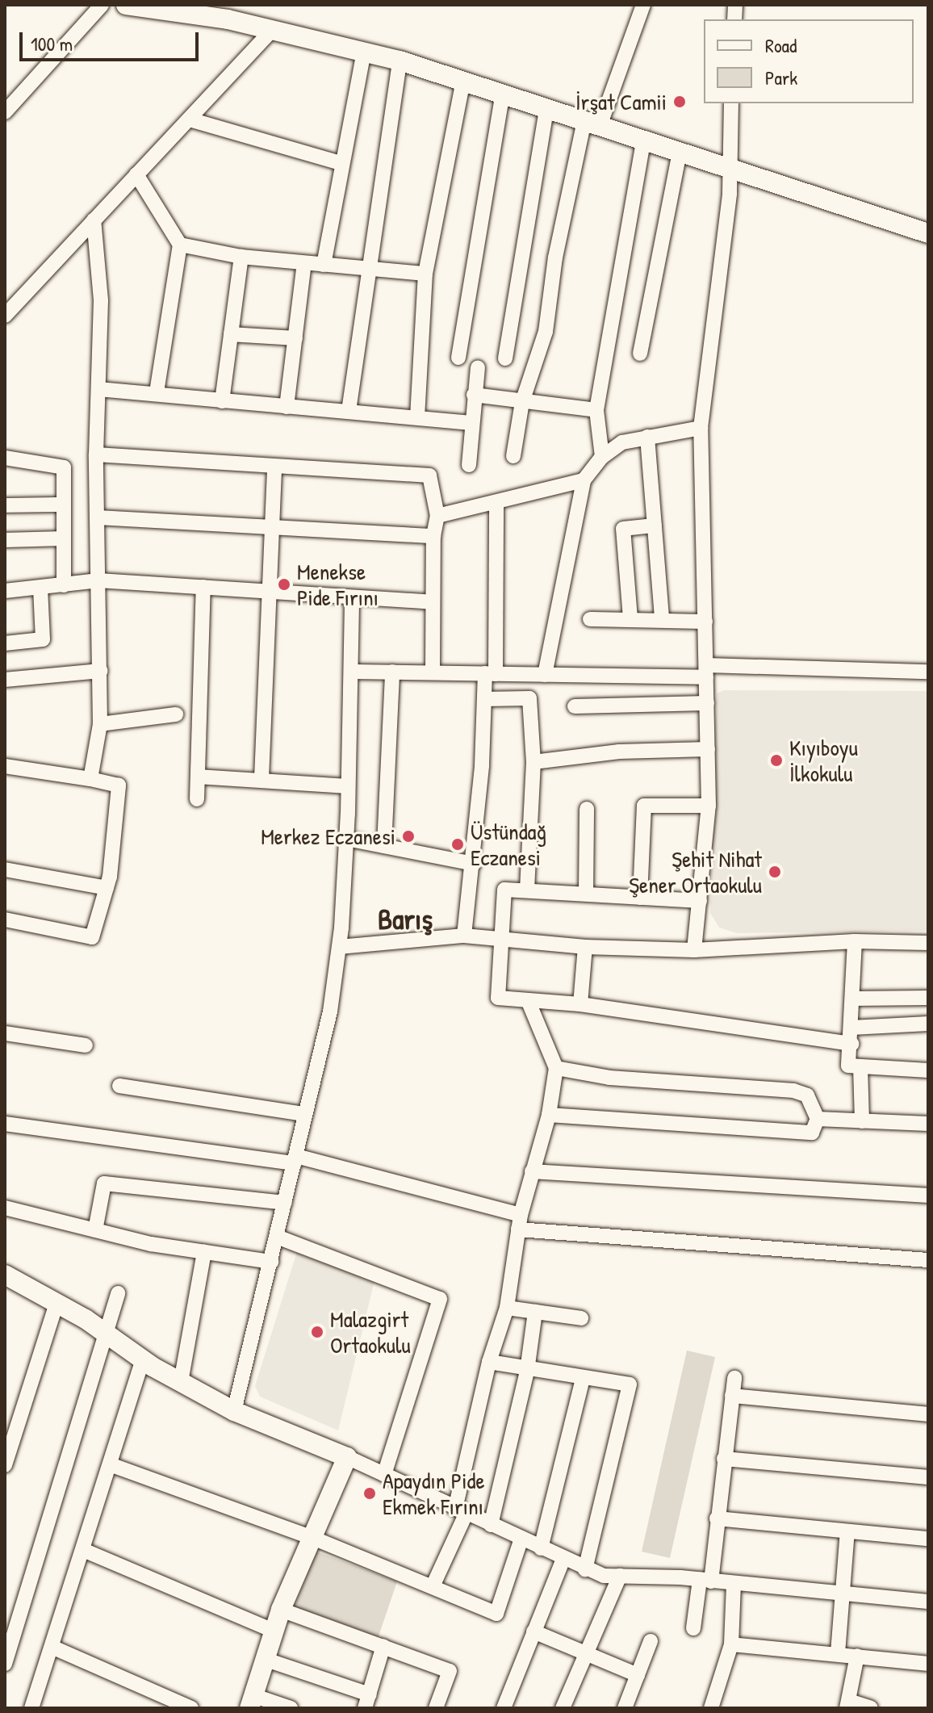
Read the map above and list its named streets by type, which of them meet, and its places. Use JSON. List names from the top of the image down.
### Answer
{
  "districts": ["Barış"],
  "places": [
    "İrşat Camii",
    "Menekse Pide Fırını",
    "Kıyıboyu İlkokulu",
    "Merkez Eczanesi",
    "Üstündağ Eczanesi",
    "Şehit Nihat Şener Ortaokulu",
    "Malazgirt Ortaokulu",
    "Apaydın Pide Ekmek Fırını"
  ],
  "legend": ["Road", "Park"],
  "scale_bar": "100 m"
}
